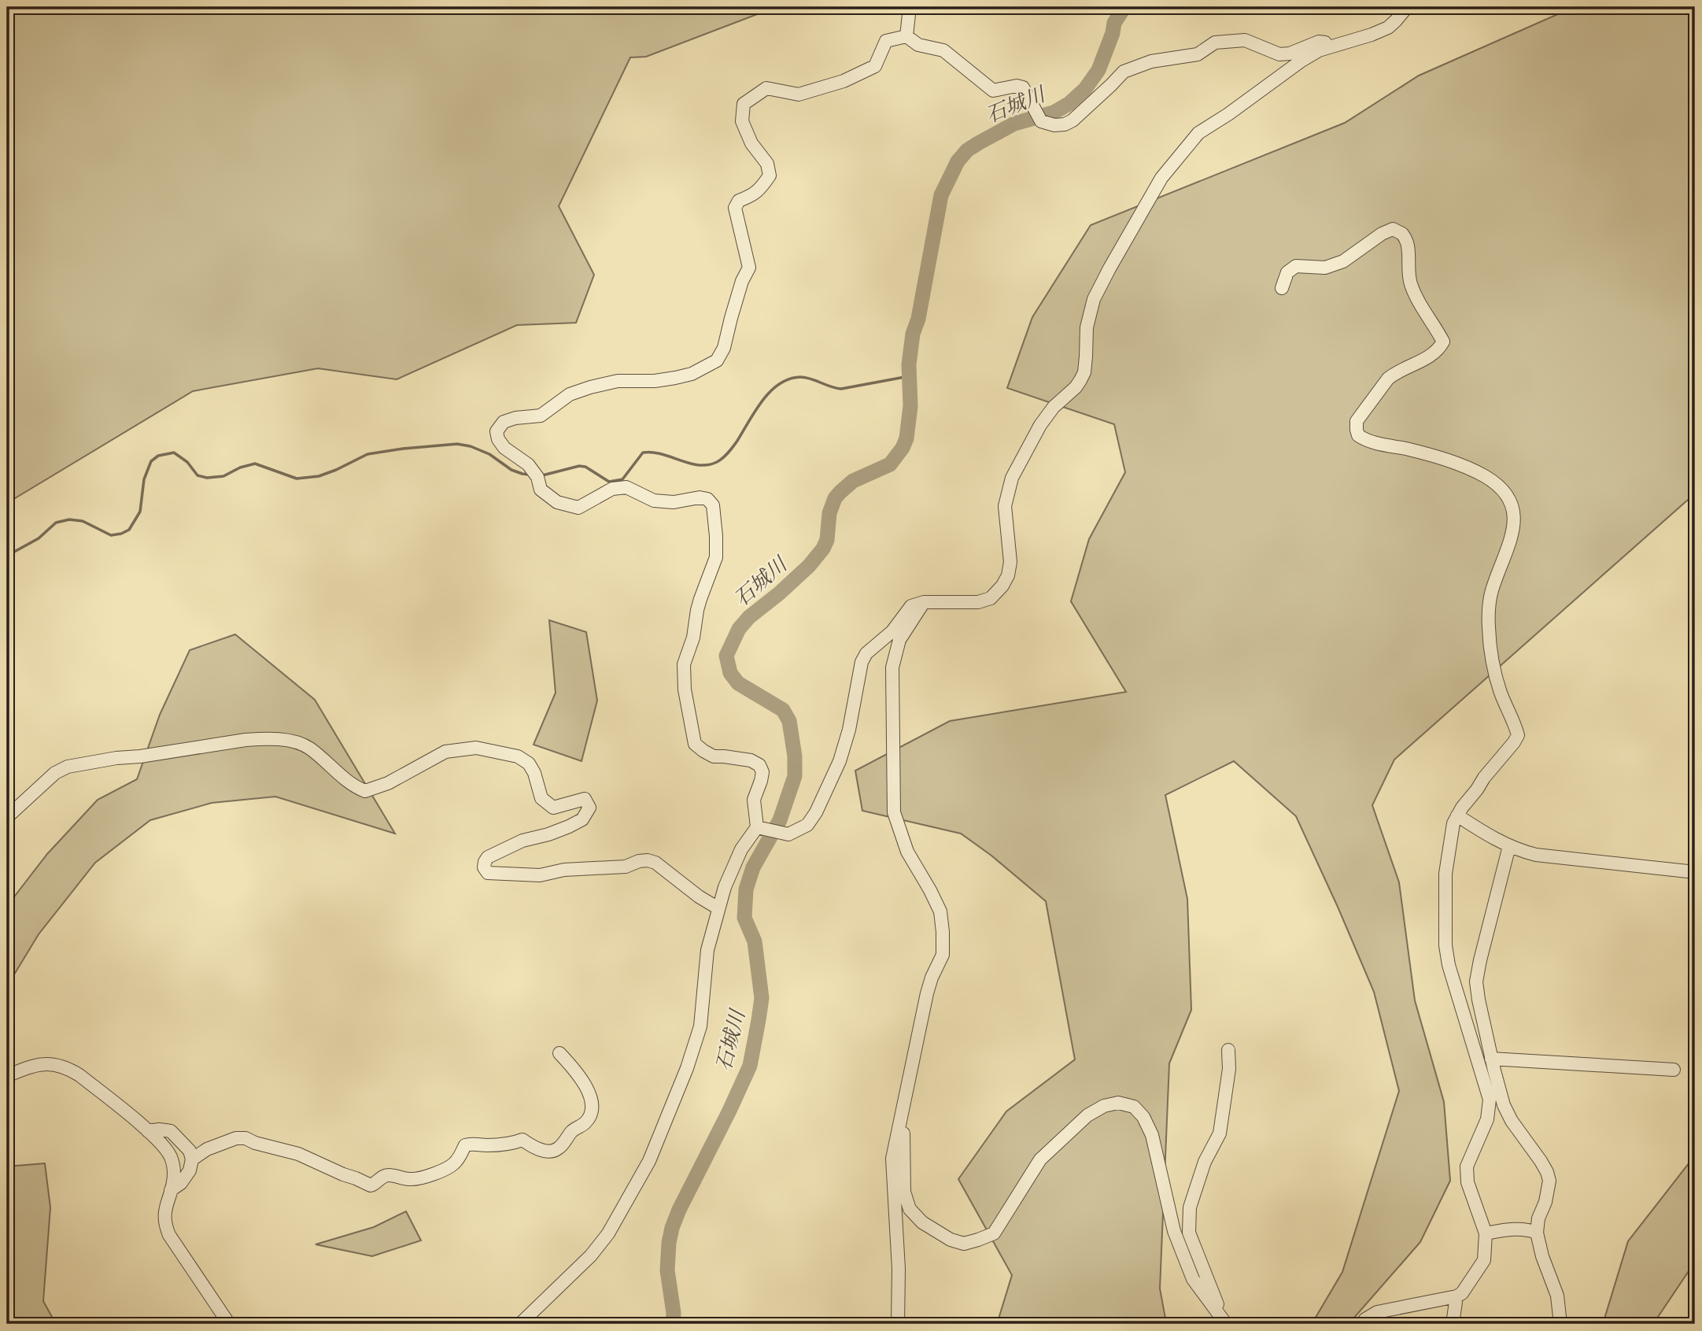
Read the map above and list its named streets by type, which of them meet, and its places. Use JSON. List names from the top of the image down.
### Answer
{
  "water": ["石城川"]
}
